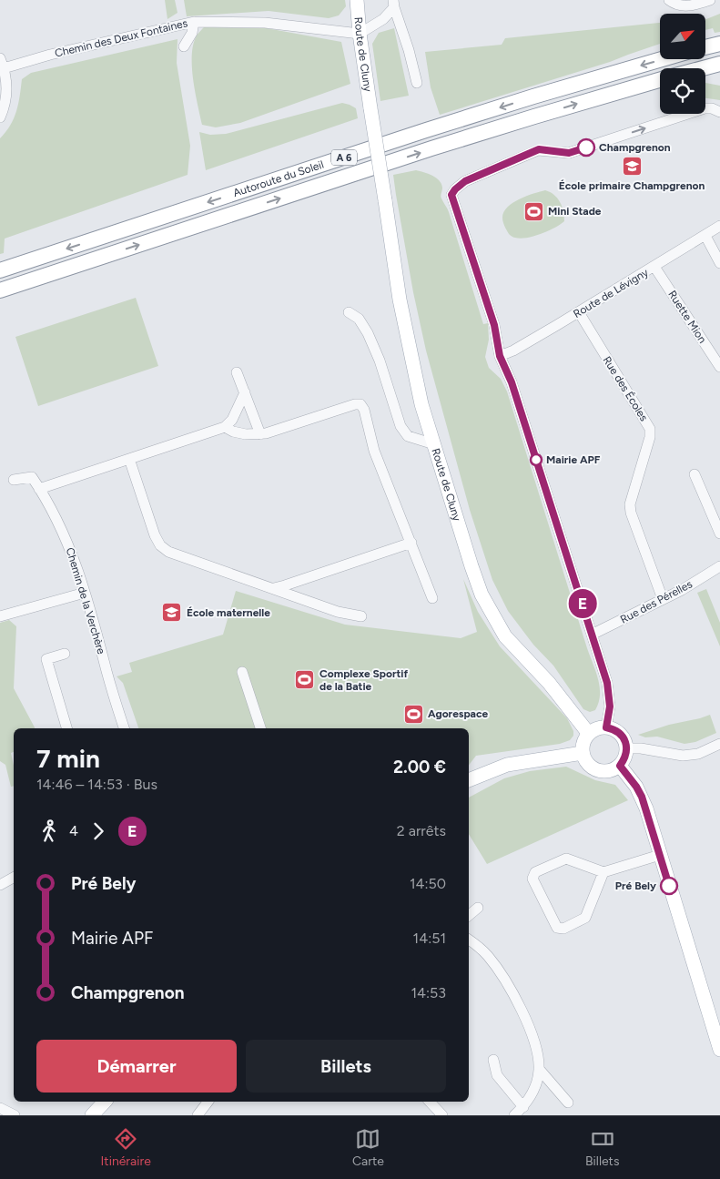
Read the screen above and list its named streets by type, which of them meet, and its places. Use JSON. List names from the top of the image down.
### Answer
{
  "streets": {
    "highway": ["A 6", "Autoroute du Soleil"],
    "main road": ["Route de Cluny"],
    "street": [
      "Chemin des Deux Fontaines",
      "Route de Lévigny",
      "Ruette Mion",
      "Rue des Écoles",
      "Chemin de la Verchère",
      "Rue des Pérelles"
    ]
  },
  "crossings": [
    ["Chemin des Deux Fontaines", "Route de Cluny"],
    ["Route de Lévigny", "Ruette Mion"],
    ["Route de Lévigny", "Rue des Écoles"],
    ["Rue des Écoles", "Rue des Pérelles"]
  ],
  "places": {
    "other": ["Champgrenon", "Mairie APF", "Pré Bely"],
    "school or university": ["École primaire Champgrenon", "École maternelle"],
    "sports": ["Mini Stade", "Complexe Sportif de la Batie", "Agorespace"]
  },
  "lines": ["bus line E"],
  "north": "top right",
  "page": {
    "on_map": "E",
    "heading": ["7 min", "14:46 – 14:53 · Bus", "2.00 €"],
    "legs": ["4", "E", "2 arrêts"],
    "list": [
      {
        "name": "Pré Bely",
        "value": "14:50"
      },
      {
        "name": "Mairie APF",
        "value": "14:51"
      },
      {
        "name": "Champgrenon",
        "value": "14:53"
      }
    ],
    "buttons": ["Démarrer", "Billets"],
    "tabs": ["Itinéraire", "Carte", "Billets"]
  }
}
